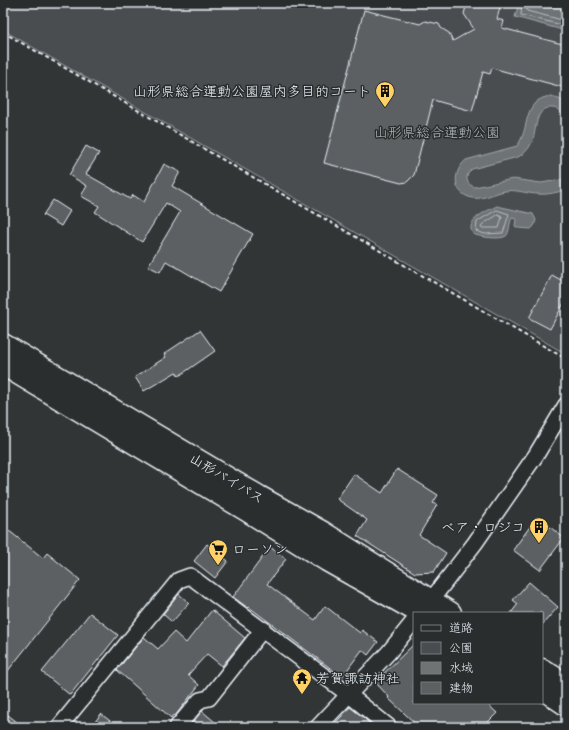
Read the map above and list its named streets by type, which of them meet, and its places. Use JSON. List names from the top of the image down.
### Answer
{
  "streets": {
    "highway": ["山形バイパス"]
  },
  "parks": ["山形県総合運動公園"],
  "places": {
    "building": ["山形県総合運動公園屋内多目的コート", "ベア・ロジコ"],
    "supermarket": ["ローソン"],
    "temple": ["芳賀諏訪神社"]
  },
  "legend": [
    "道路",
    "公園",
    "水域",
    "建物"
  ]
}
